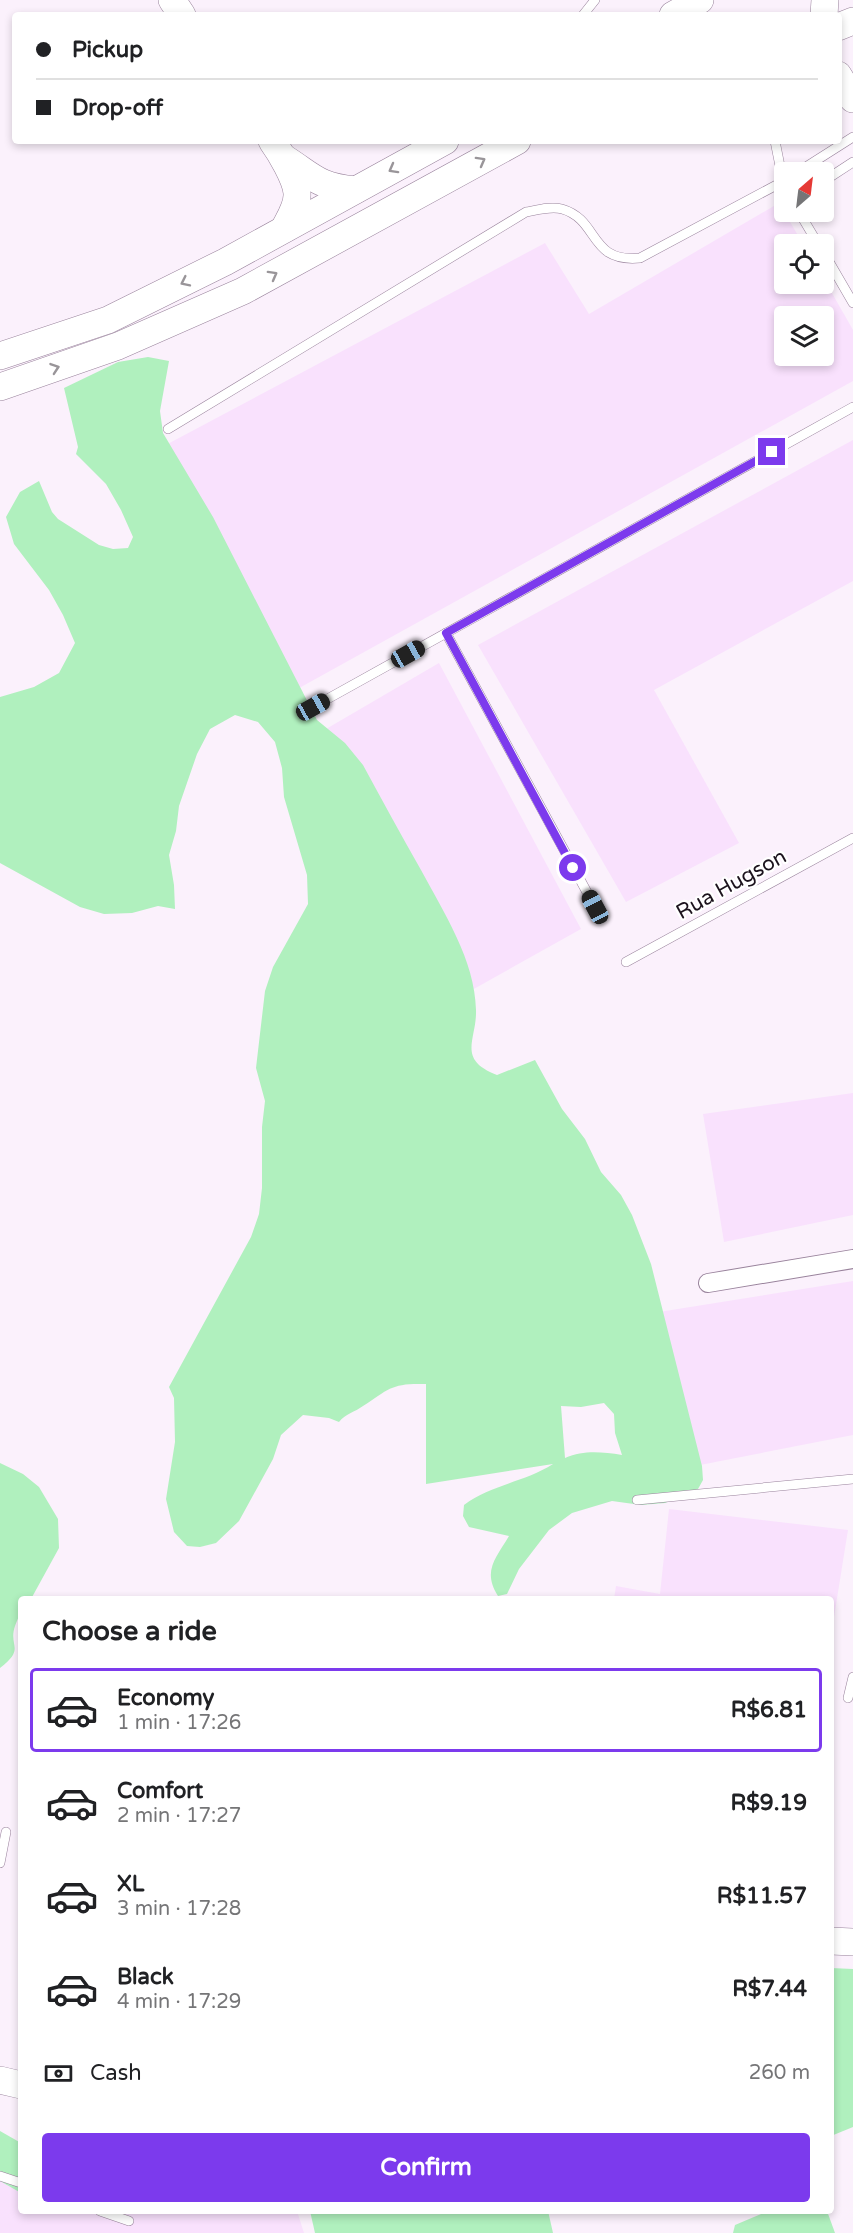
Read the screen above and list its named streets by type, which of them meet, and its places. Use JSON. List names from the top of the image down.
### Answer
{
  "streets": {
    "lane": ["Rua Hugson"]
  },
  "north": "top right",
  "page": {
    "banner": ["Pickup", "Drop-off"],
    "heading": "Choose a ride",
    "list": [
      {
        "name": "Economy",
        "note": "1 min · 17:26",
        "value": "R$6.81"
      },
      {
        "name": "Comfort",
        "note": "2 min · 17:27",
        "value": "R$9.19"
      },
      {
        "name": "XL",
        "note": "3 min · 17:28",
        "value": "R$11.57"
      },
      {
        "name": "Black",
        "note": "4 min · 17:29",
        "value": "R$7.44"
      }
    ],
    "pay": ["Cash", "260 m"],
    "buttons": "Confirm"
  }
}
